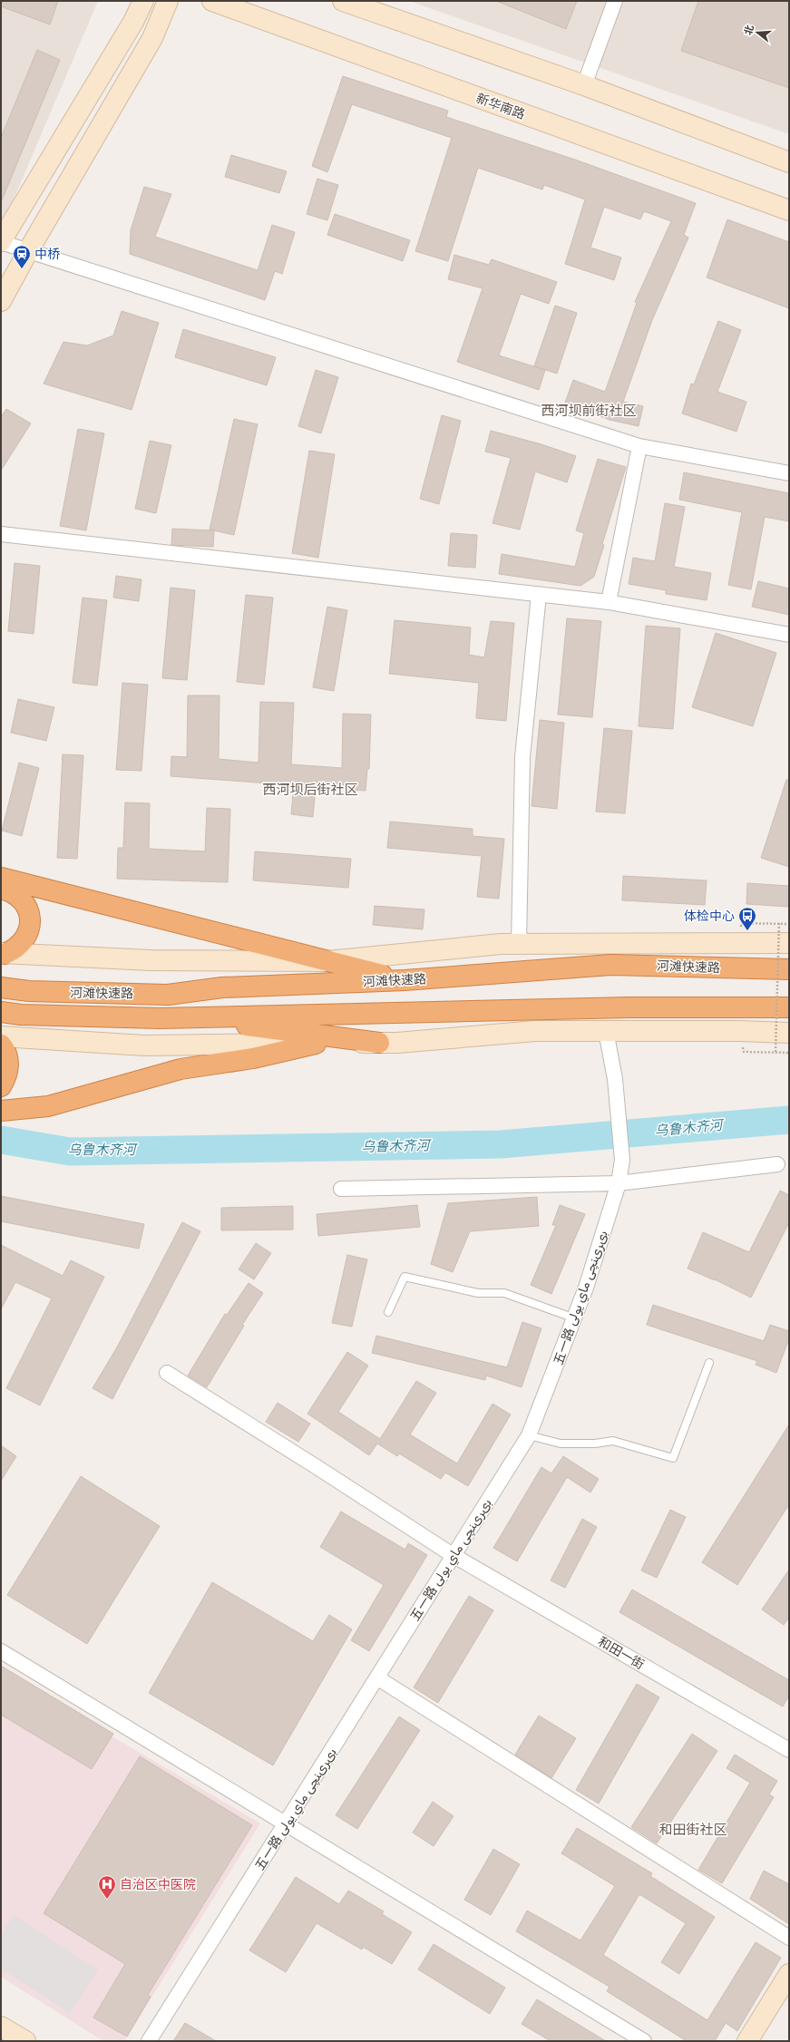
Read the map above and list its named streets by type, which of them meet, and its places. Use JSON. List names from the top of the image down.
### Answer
{
  "streets": {
    "highway": ["河滩快速路"],
    "main road": ["新华南路"],
    "street": ["五一路 بىرىنچى ماي يولى", "和田一街"]
  },
  "crossings": [
    ["五一路 بىرىنچى ماي يولى", "和田一街"]
  ],
  "districts": ["西河坝前街社区", "西河坝后街社区", "和田街社区"],
  "water": ["乌鲁木齐河"],
  "places": {
    "station": ["中桥"],
    "bus stop": ["体检中心"],
    "hospital": ["自治区中医院"]
  },
  "north": "left"
}
